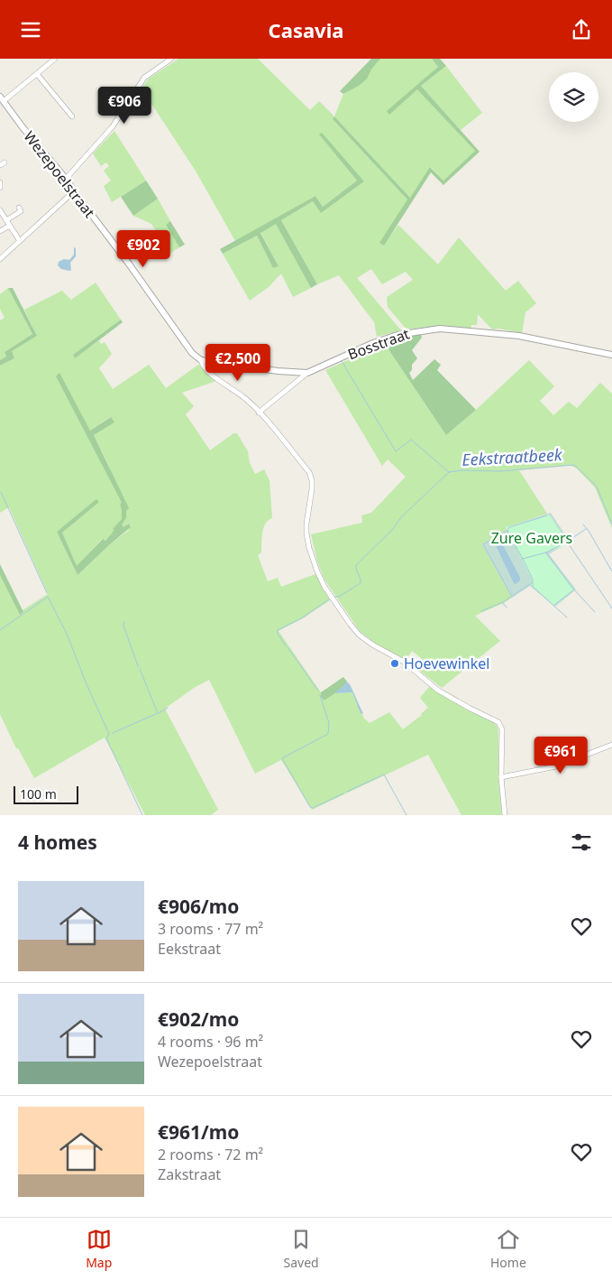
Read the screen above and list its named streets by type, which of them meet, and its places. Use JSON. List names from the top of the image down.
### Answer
{
  "streets": {
    "street": ["Wezepoelstraat", "Bosstraat"]
  },
  "crossings": [
    ["Wezepoelstraat", "Bosstraat"]
  ],
  "water": ["Eekstraatbeek"],
  "parks": ["Zure Gavers"],
  "places": ["Hoevewinkel"],
  "scale_bar": "100 m",
  "page": {
    "header": "Casavia",
    "price": [
      "€906",
      "€902",
      "€2,500",
      "€961"
    ],
    "scale": "100 m",
    "heading": "4 homes",
    "list": [
      {
        "name": "€906/mo",
        "note": "3 rooms · 77 m² · Eekstraat"
      },
      {
        "name": "€902/mo",
        "note": "4 rooms · 96 m² · Wezepoelstraat"
      },
      {
        "name": "€961/mo",
        "note": "2 rooms · 72 m² · Zakstraat"
      }
    ],
    "tabs": ["Map", "Saved", "Home"]
  }
}
